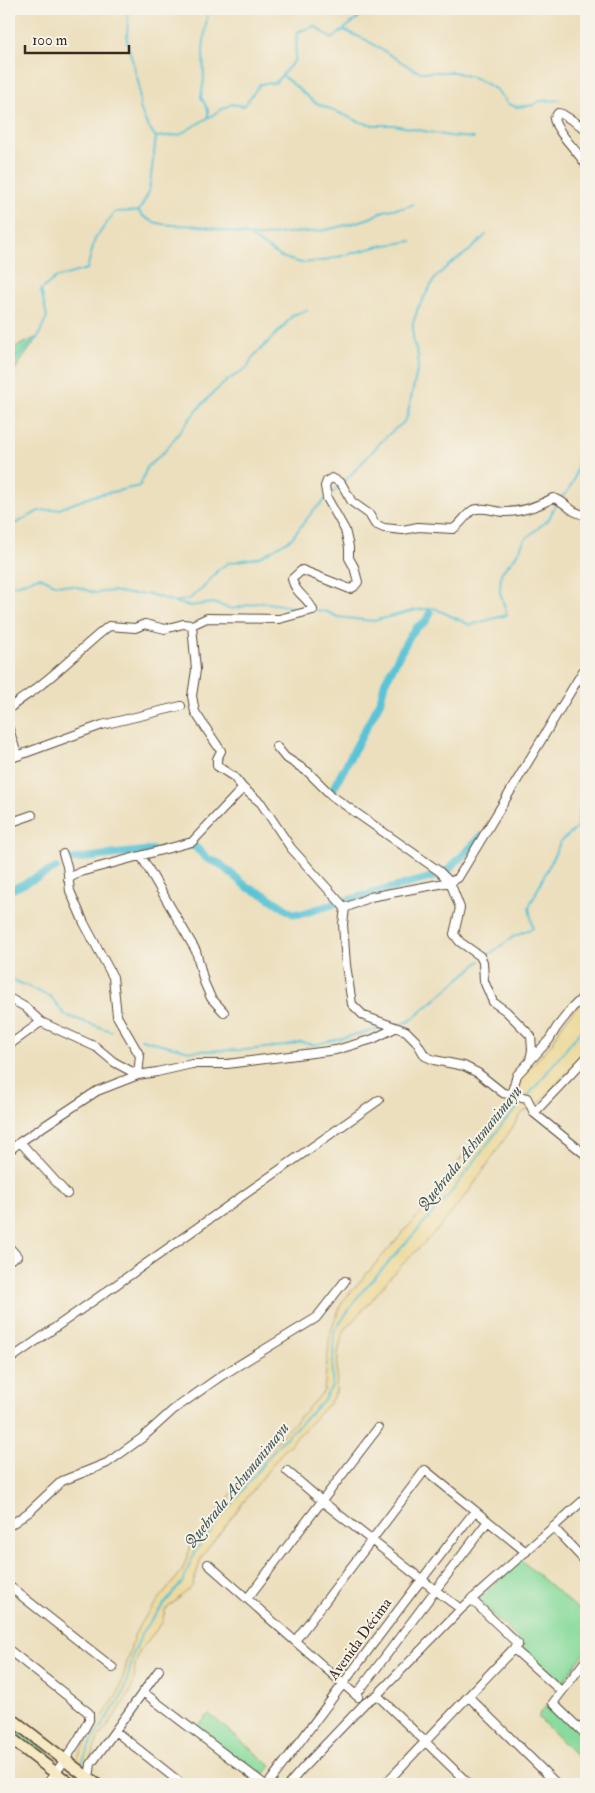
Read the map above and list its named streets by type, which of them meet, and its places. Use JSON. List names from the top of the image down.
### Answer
{
  "streets": {
    "street": ["Avenida Décima"]
  },
  "water": ["Quebrada Achumanimayu"],
  "scale_bar": "100 m"
}
